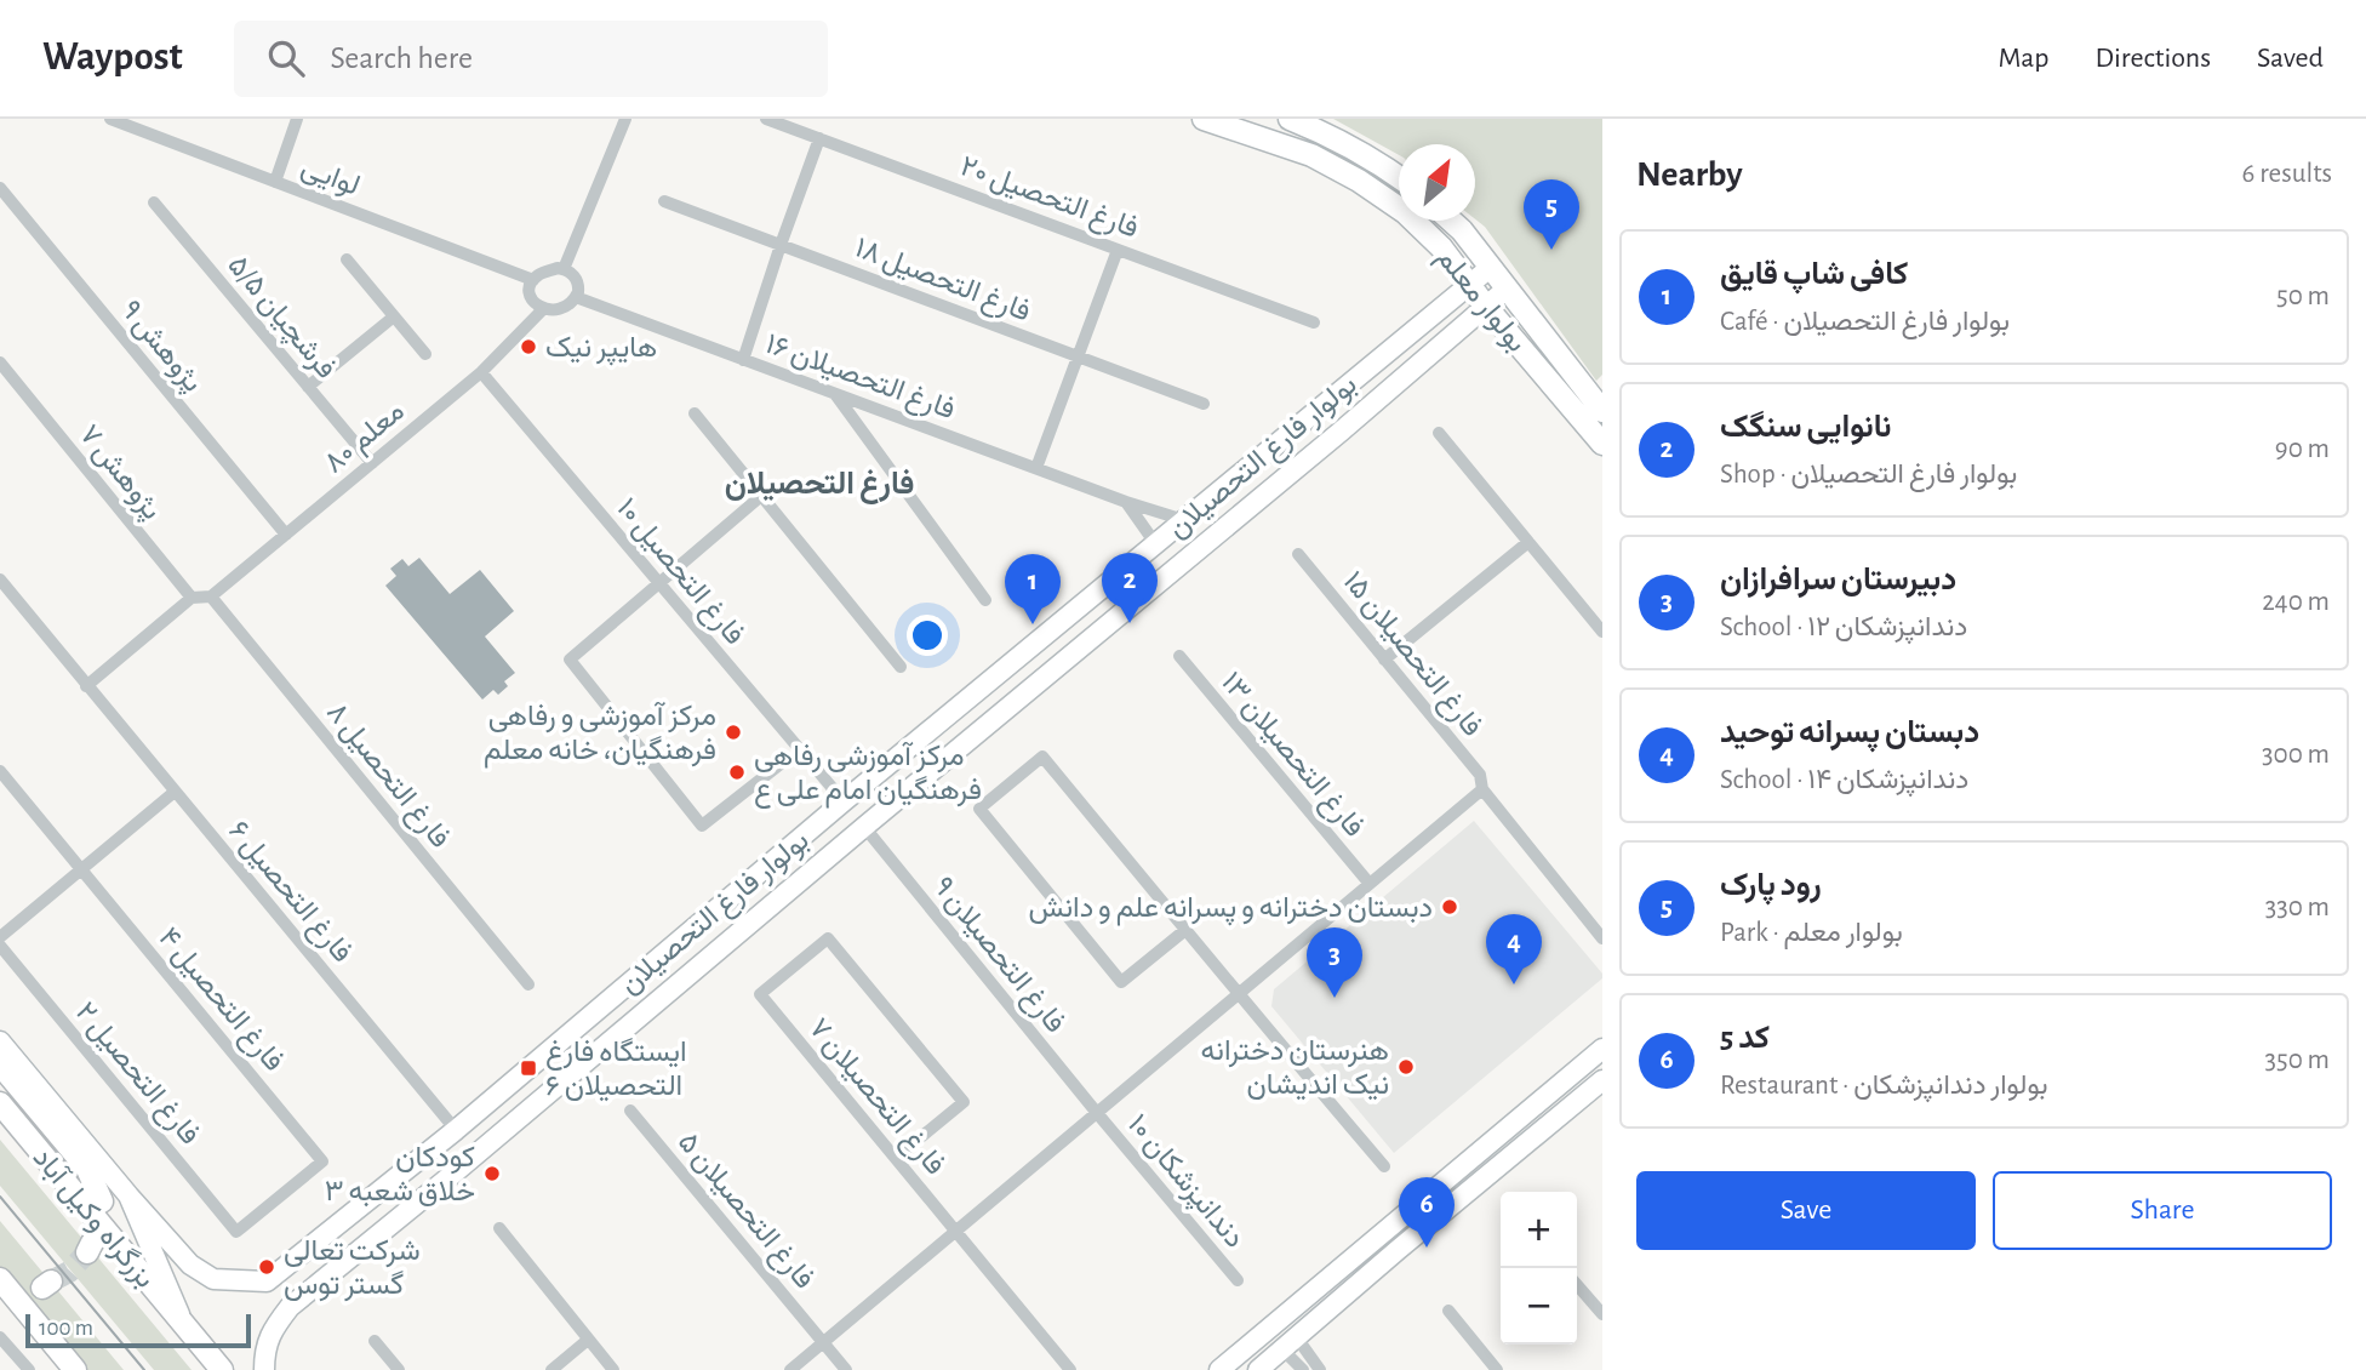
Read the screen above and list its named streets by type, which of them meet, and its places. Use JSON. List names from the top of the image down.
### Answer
{
  "streets": {
    "main road": ["بولوار معلم", "بولوار فارغ التحصیلان", "بزرگراه وکیل آباد"],
    "street": [
      "لوایی",
      "فارغ التحصیل ۲۰",
      "فارغ التحصیل ۱۸",
      "فرشچیان ۵/۵",
      "پژوهش ۹",
      "فارغ التحصیلان ۱۶",
      "معلم ۸۰",
      "پژوهش ۷",
      "فارغ التحصیل ۱۰",
      "فارغ التحصیلان ۱۵",
      "فارغ التحصیلان ۱۳",
      "فارغ التحصیل ۸",
      "فارغ التحصیل ۶",
      "فارغ التحصیلان ۹",
      "فارغ التحصیل ۴",
      "فارغ التحصیل ۲",
      "فارغ التحصیلان ۷",
      "دندانپزشکان ۱۰",
      "فارغ التحصیلان ۵"
    ]
  },
  "crossings": [
    ["لوایی", "فارغ التحصیلان ۱۶"],
    ["لوایی", "معلم ۸۰"],
    ["بولوار معلم", "بولوار فارغ التحصیلان"],
    ["فرشچیان ۵/۵", "معلم ۸۰"],
    ["پژوهش ۹", "معلم ۸۰"],
    ["فارغ التحصیلان ۱۶", "معلم ۸۰"],
    ["فارغ التحصیلان ۱۶", "بولوار فارغ التحصیلان"],
    ["معلم ۸۰", "فارغ التحصیل ۱۰"],
    ["معلم ۸۰", "فارغ التحصیل ۸"],
    ["بولوار فارغ التحصیلان", "فارغ التحصیل ۱۰"],
    ["بولوار فارغ التحصیلان", "فارغ التحصیل ۶"],
    ["بولوار فارغ التحصیلان", "فارغ التحصیلان ۹"],
    ["فارغ التحصیلان ۹", "دندانپزشکان ۱۰"],
    ["فارغ التحصیل ۴", "فارغ التحصیل ۲"]
  ],
  "districts": ["فارغ التحصیلان"],
  "places": {
    "other": [
      "هایپر نیک",
      "مرکز آموزشی و رفاهی فرهنگیان، خانه معلم",
      "مرکز آموزشی رفاهی فرهنگیان امام علی ع",
      "دبستان دخترانه و پسرانه علم و دانش",
      "هنرستان دخترانه نیک اندیشان",
      "کودکان خلاق شعبه ۳",
      "شرکت تعالی گستر توس"
    ],
    "transit": ["ایستگاه فارغ التحصیلان ۶"]
  },
  "scale_bar": "100 m",
  "north": "top right",
  "page": {
    "header": "Waypost",
    "search": "Search here",
    "nav": ["Map", "Directions", "Saved"],
    "heading": ["Nearby", "6 results"],
    "pins": [
      "5",
      "2",
      "1",
      "4",
      "3",
      "6"
    ],
    "list": [
      {
        "mark": "1",
        "name": "کافی شاپ قایق",
        "note": "Café · بولوار فارغ التحصیلان",
        "value": "50 m"
      },
      {
        "mark": "2",
        "name": "نانوایی سنگک",
        "note": "Shop · بولوار فارغ التحصیلان",
        "value": "90 m"
      },
      {
        "mark": "3",
        "name": "دبیرستان سرافرازان",
        "note": "School · دندانپزشکان ۱۲",
        "value": "240 m"
      },
      {
        "mark": "4",
        "name": "دبستان پسرانه توحید",
        "note": "School · دندانپزشکان ۱۴",
        "value": "300 m"
      },
      {
        "mark": "5",
        "name": "رود پارک",
        "note": "Park · بولوار معلم",
        "value": "330 m"
      },
      {
        "mark": "6",
        "name": "کد 5",
        "note": "Restaurant · بولوار دندانپزشکان",
        "value": "350 m"
      }
    ],
    "buttons": ["Save", "Share"],
    "map_buttons": ["+", "−"],
    "scale": "100 m"
  }
}
